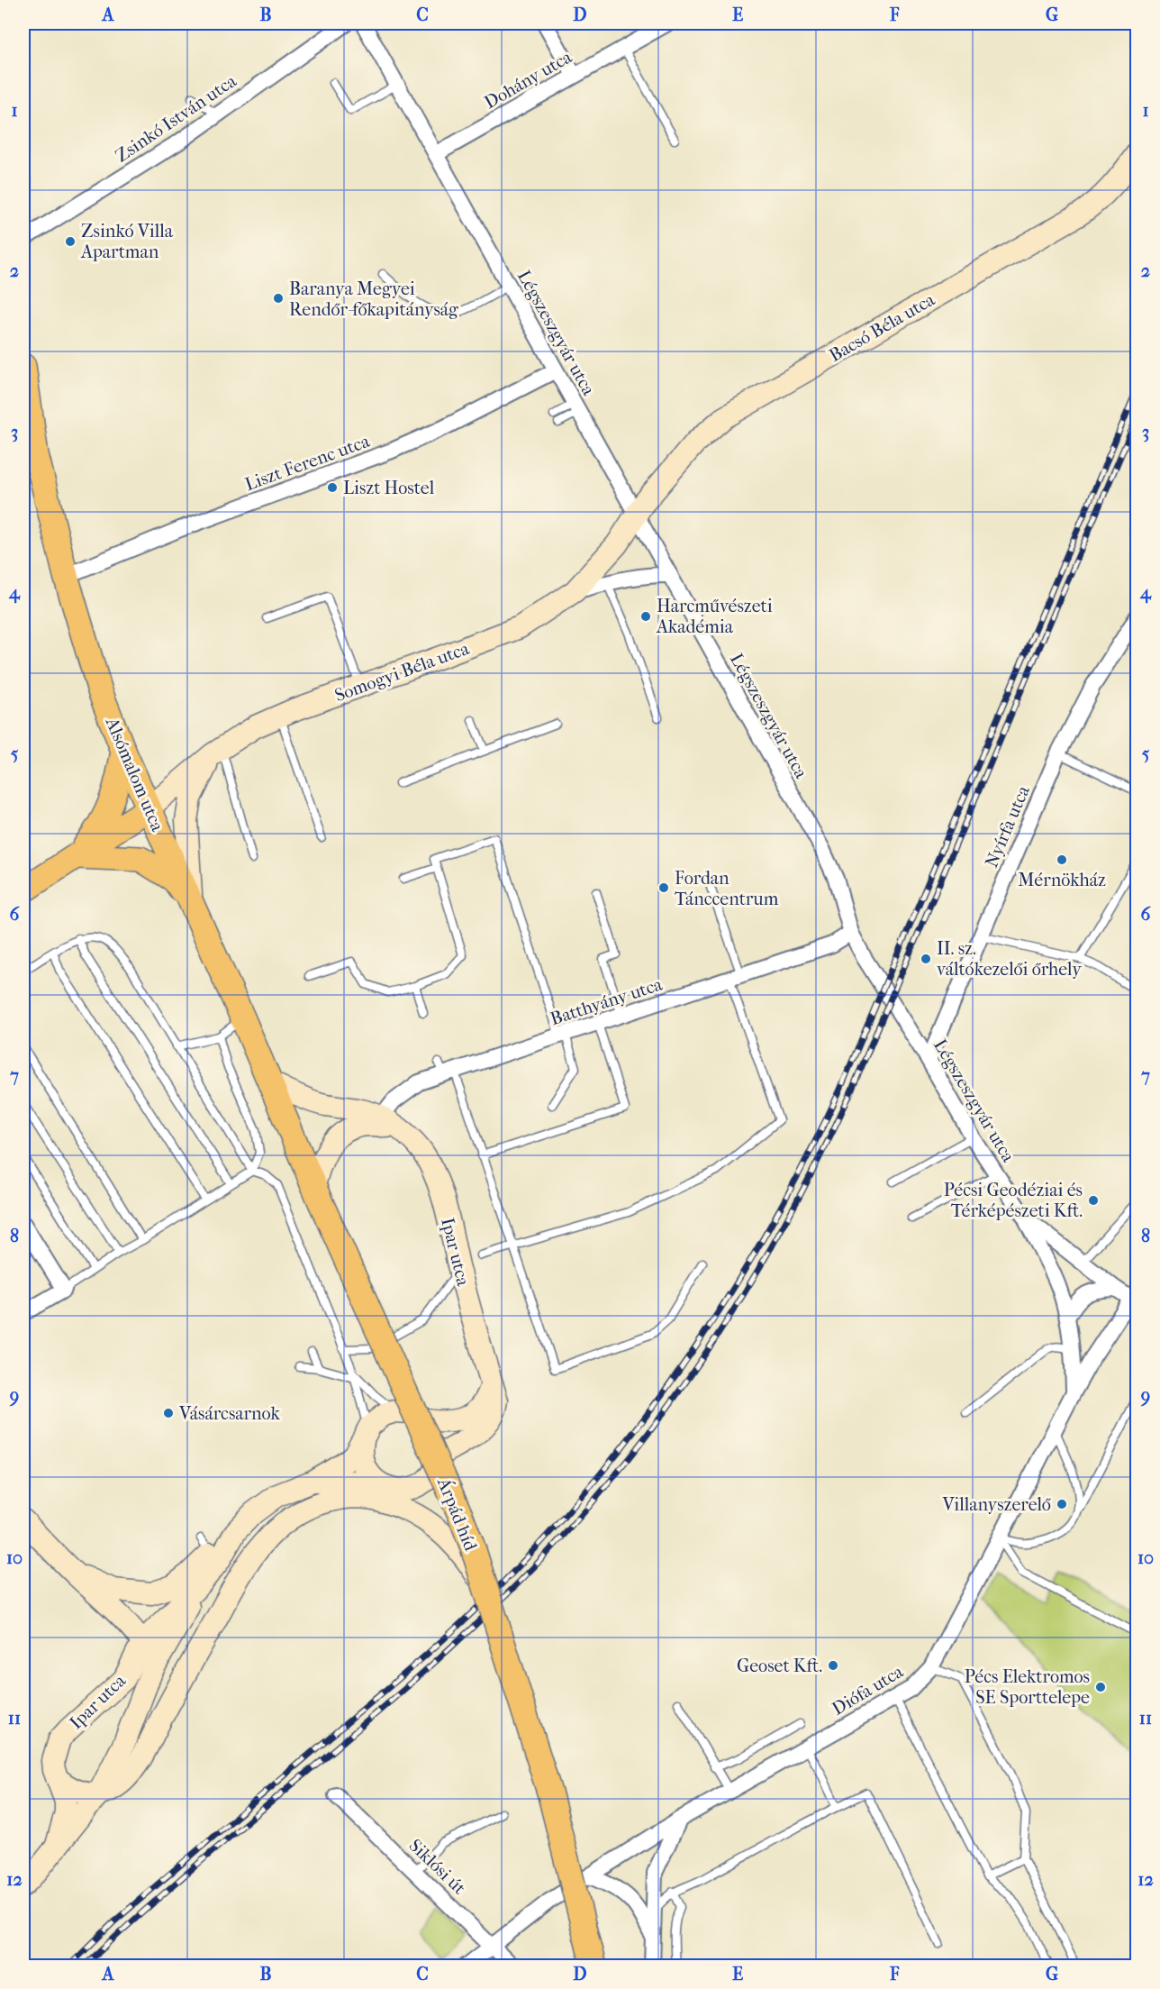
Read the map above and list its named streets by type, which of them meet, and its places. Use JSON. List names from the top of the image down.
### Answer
{
  "streets": {
    "main road": ["Alsómalom utca", "Árpád híd"],
    "street": [
      "Dohány utca",
      "Zsinkó István utca",
      "Bacsó Béla utca",
      "Légszeszgyár utca",
      "Liszt Ferenc utca",
      "Somogyi Béla utca",
      "Nyírfa utca",
      "Batthyány utca",
      "Ipar utca",
      "Diófa utca",
      "Siklósi út"
    ]
  },
  "crossings": [
    ["Dohány utca", "Légszeszgyár utca"],
    ["Bacsó Béla utca", "Légszeszgyár utca"],
    ["Bacsó Béla utca", "Somogyi Béla utca"],
    ["Légszeszgyár utca", "Liszt Ferenc utca"],
    ["Légszeszgyár utca", "Somogyi Béla utca"],
    ["Légszeszgyár utca", "Nyírfa utca"],
    ["Légszeszgyár utca", "Batthyány utca"],
    ["Légszeszgyár utca", "Diófa utca"],
    ["Liszt Ferenc utca", "Alsómalom utca"],
    ["Somogyi Béla utca", "Alsómalom utca"],
    ["Alsómalom utca", "Ipar utca"],
    ["Alsómalom utca", "Árpád híd"],
    ["Batthyány utca", "Ipar utca"],
    ["Ipar utca", "Árpád híd"],
    ["Diófa utca", "Siklósi út"]
  ],
  "places": [
    "Zsinkó Villa Apartman",
    "Baranya Megyei Rendőr-főkapitányság",
    "Liszt Hostel",
    "Harcművészeti Akadémia",
    "Mérnökház",
    "Fordan Tánccentrum",
    "II. sz. váltókezelői őrhely",
    "Pécsi Geodéziai és Térképészeti Kft.",
    "Vásárcsarnok",
    "Villanyszerelő",
    "Geoset Kft.",
    "Pécs Elektromos SE Sporttelepe"
  ],
  "grid": {
    "columns": [
      "A",
      "B",
      "C",
      "D",
      "E",
      "F",
      "G"
    ],
    "rows": [
      "1",
      "2",
      "3",
      "4",
      "5",
      "6",
      "7",
      "8",
      "9",
      "10",
      "11",
      "12"
    ]
  }
}
